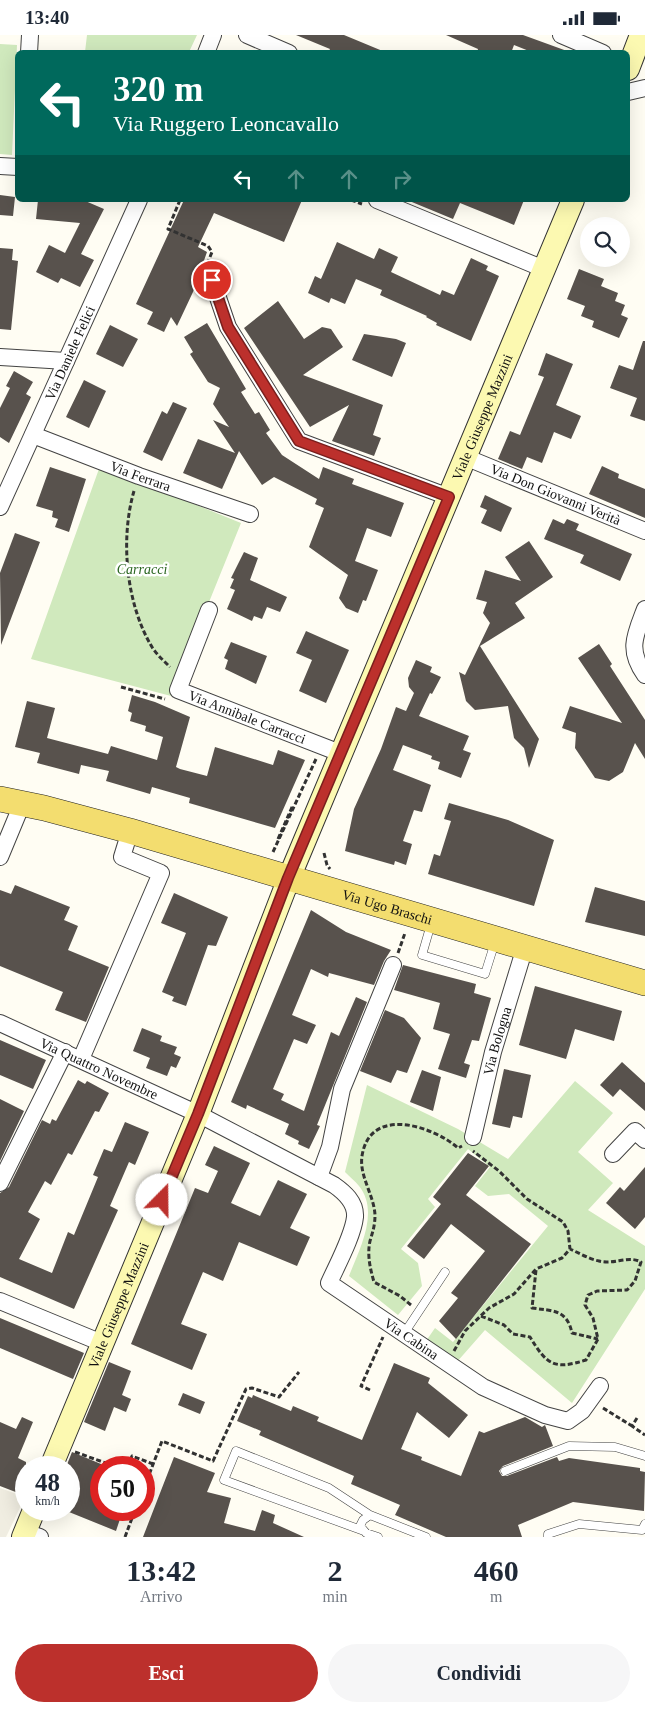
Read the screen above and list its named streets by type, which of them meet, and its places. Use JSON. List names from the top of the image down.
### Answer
{
  "streets": {
    "main road": ["Via Ugo Braschi"],
    "street": [
      "Via Daniele Felici",
      "Viale Giuseppe Mazzini",
      "Via Ferrara",
      "Via Don Giovanni Verità",
      "Via Annibale Carracci",
      "Via Bologna",
      "Via Quattro Novembre",
      "Via Cabina"
    ]
  },
  "crossings": [
    ["Via Daniele Felici", "Via Ferrara"],
    ["Viale Giuseppe Mazzini", "Via Don Giovanni Verità"],
    ["Viale Giuseppe Mazzini", "Via Annibale Carracci"],
    ["Viale Giuseppe Mazzini", "Via Ugo Braschi"],
    ["Viale Giuseppe Mazzini", "Via Quattro Novembre"],
    ["Viale Giuseppe Mazzini", "Via Cabina"],
    ["Via Ugo Braschi", "Via Bologna"],
    ["Via Quattro Novembre", "Via Cabina"]
  ],
  "parks": ["Carracci"],
  "page": {
    "status": "13:40",
    "turn": ["320 m", "Via Ruggero Leoncavallo"],
    "speed": "48 km/h",
    "limit": "50",
    "eta": [
      "13:42",
      "Arrivo",
      "2",
      "min",
      "460",
      "m"
    ],
    "buttons": ["Esci", "Condividi"]
  }
}
